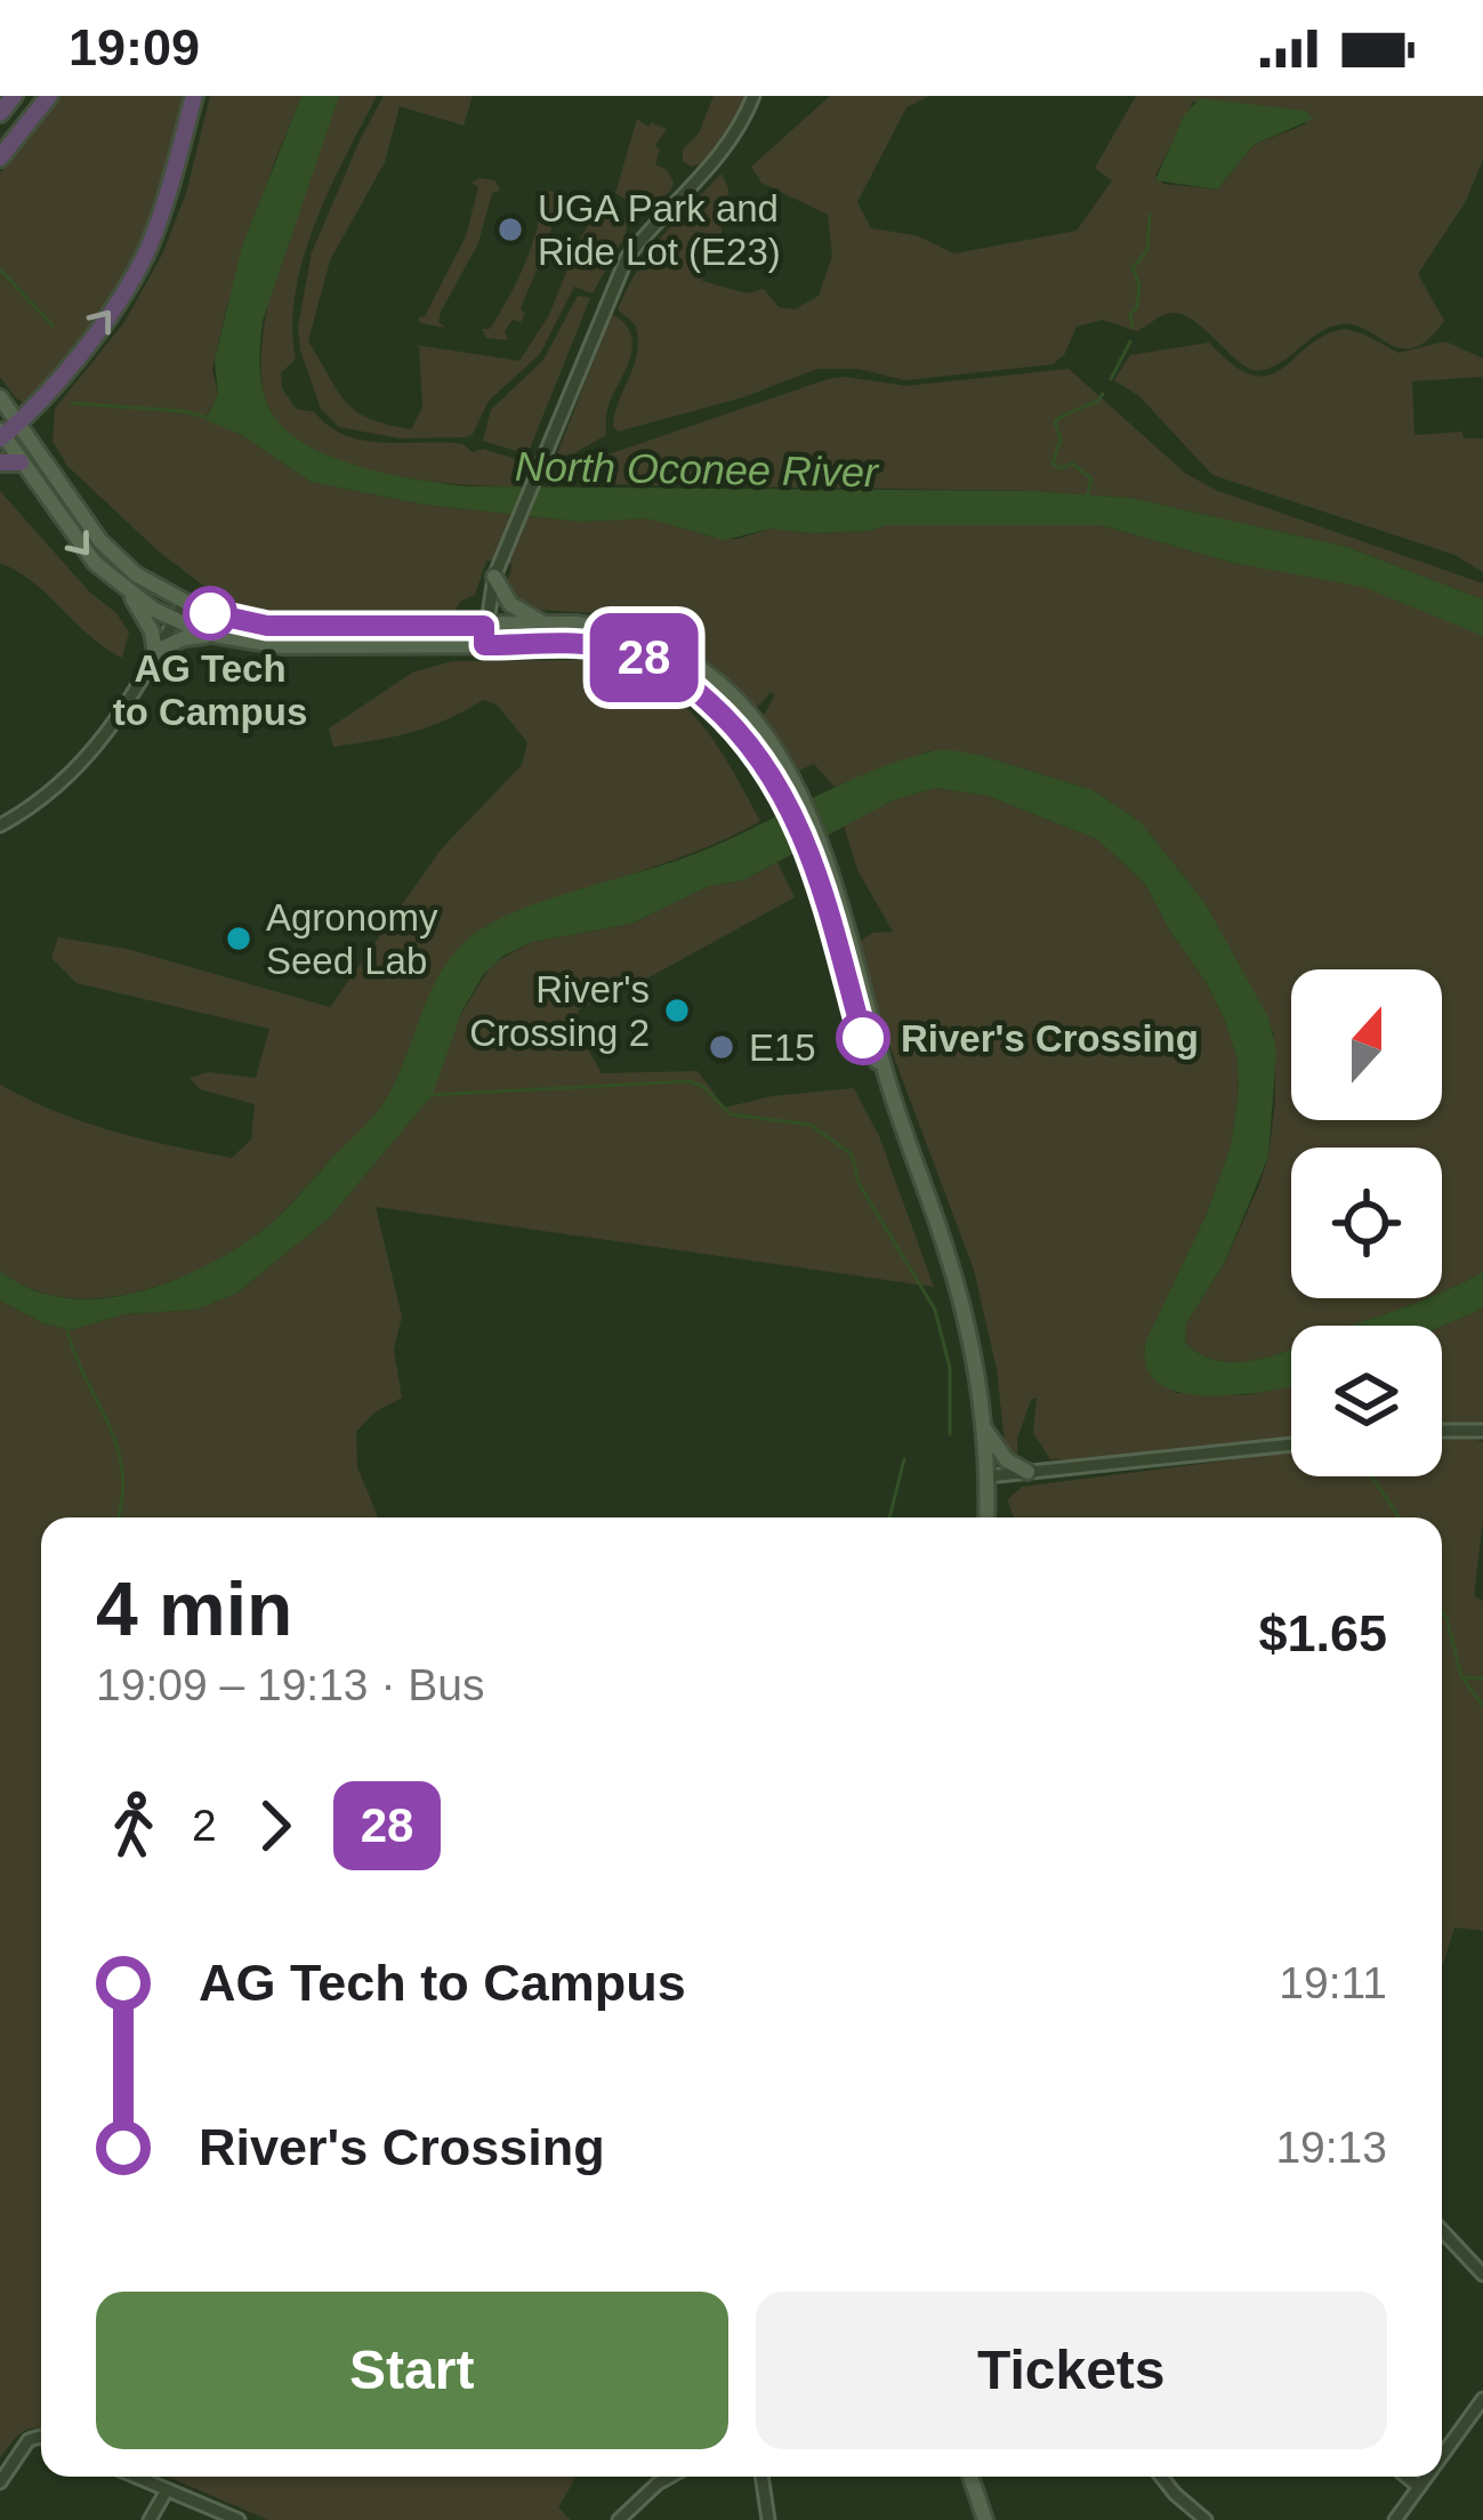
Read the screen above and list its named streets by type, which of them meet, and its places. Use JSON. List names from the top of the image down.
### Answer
{
  "water": ["North Oconee River"],
  "places": [
    "UGA Park and Ride Lot (E23)",
    "AG Tech to Campus",
    "Agronomy Seed Lab",
    "River's Crossing 2",
    "River's Crossing",
    "E15"
  ],
  "lines": ["bus line 28"],
  "north": "top",
  "page": {
    "status": "19:09",
    "on_map": "28",
    "heading": ["4 min", "19:09 – 19:13 · Bus", "$1.65"],
    "legs": ["2", "28"],
    "list": [
      {
        "name": "AG Tech to Campus",
        "value": "19:11"
      },
      {
        "name": "River's Crossing",
        "value": "19:13"
      }
    ],
    "buttons": ["Start", "Tickets"]
  }
}
